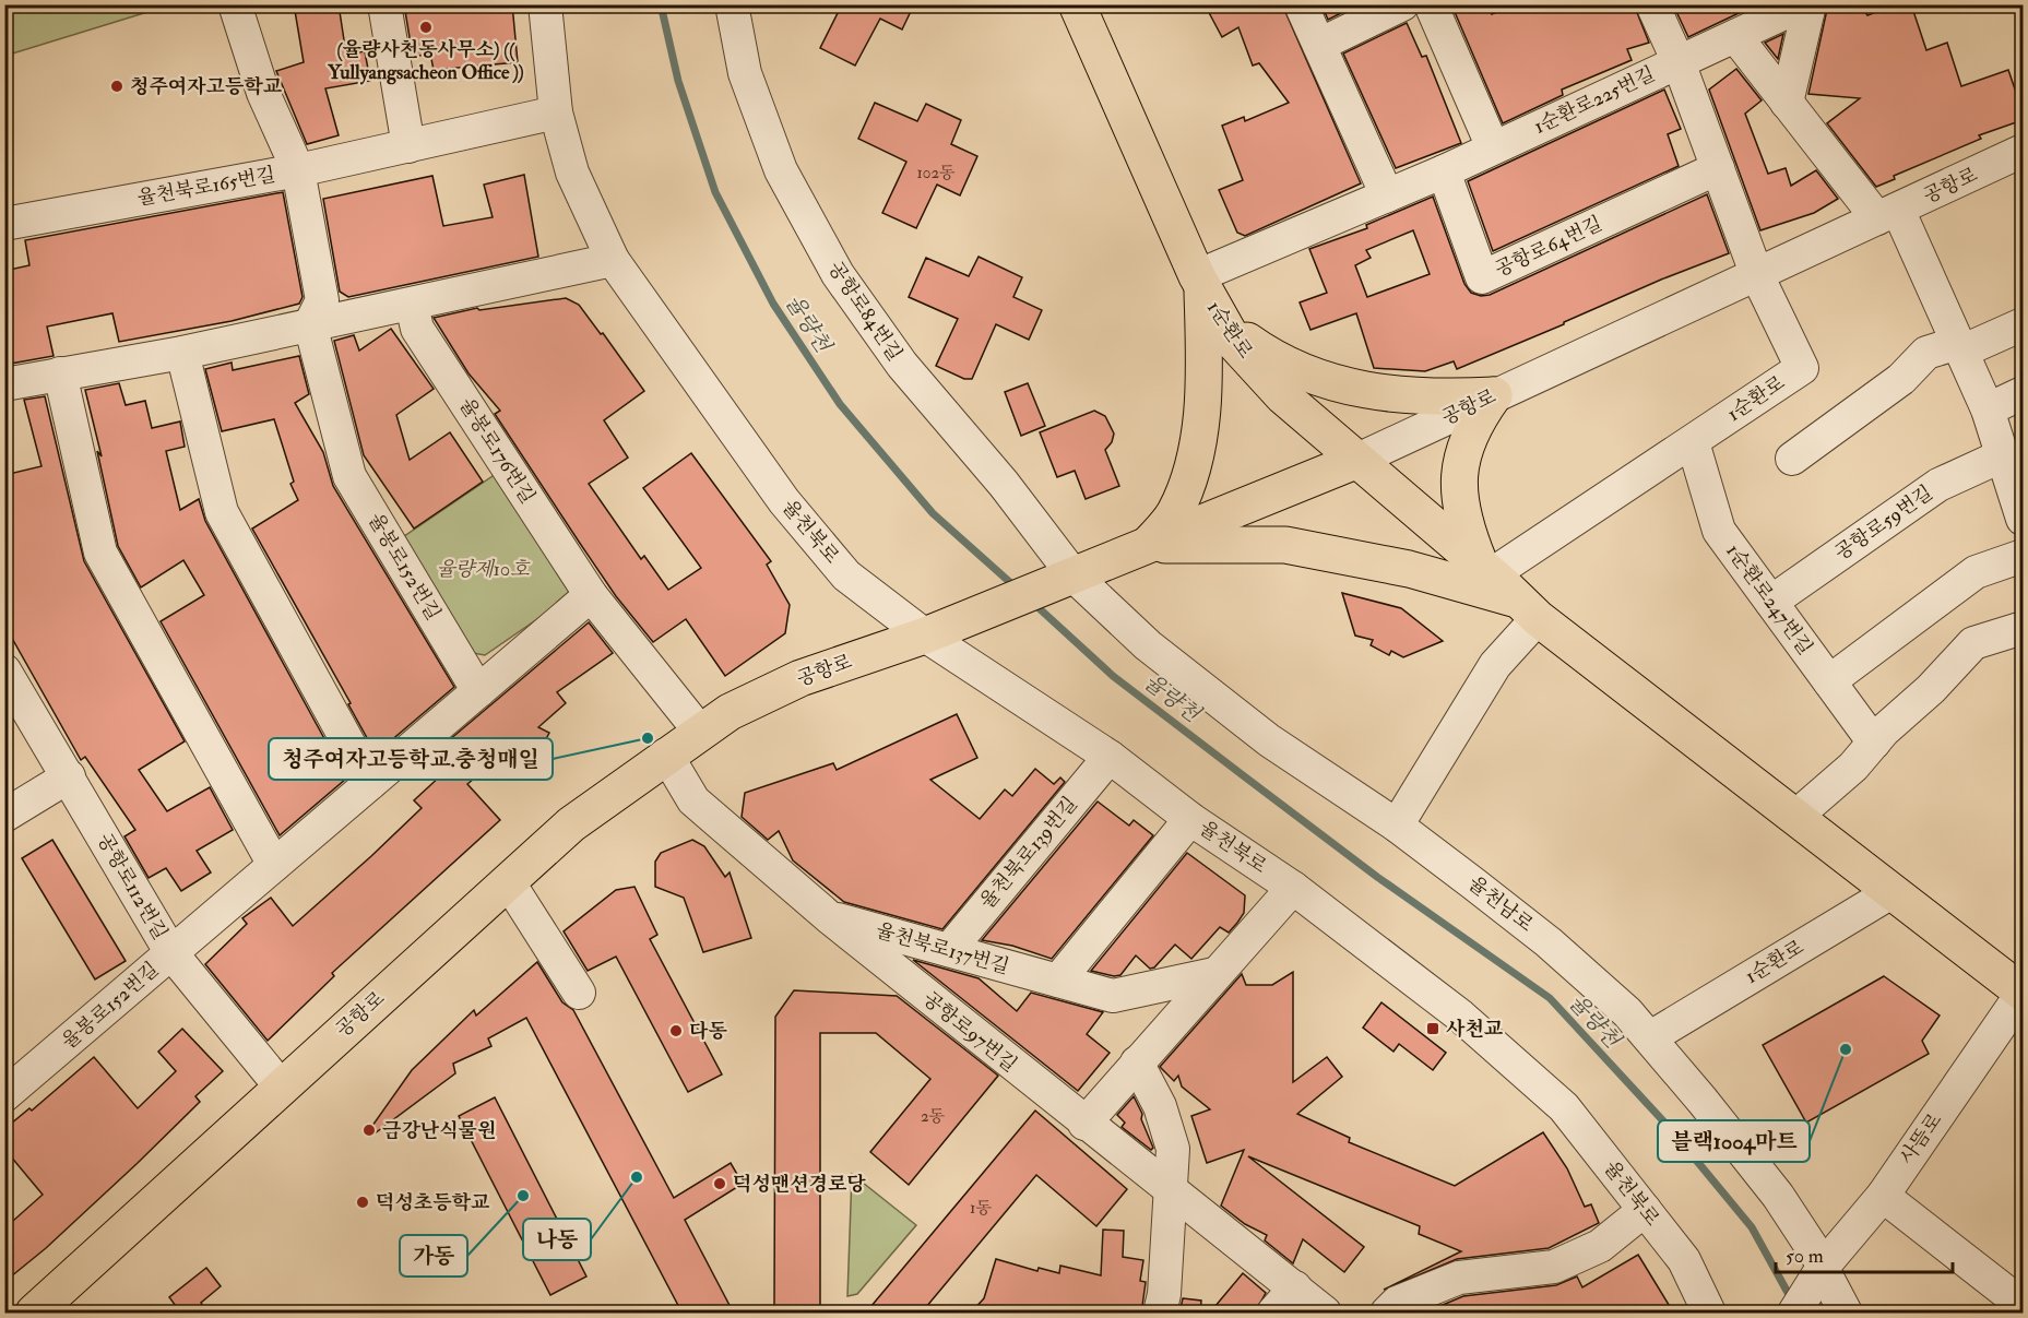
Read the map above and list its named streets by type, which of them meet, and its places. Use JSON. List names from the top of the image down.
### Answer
{
  "streets": {
    "main road": ["공항로", "1순환로"],
    "street": [
      "1순환로225번길",
      "율천북로165번길",
      "공항로64번길",
      "공항로84번길",
      "율봉로176번길",
      "공항로59번길",
      "율천북로",
      "율봉로152번길",
      "1순환로247번길",
      "율천북로139번길",
      "공항로112번길",
      "율천남로",
      "율천북로137번길",
      "공항로97번길",
      "사뜸로"
    ]
  },
  "crossings": [
    ["1순환로225번길", "공항로64번길"],
    ["1순환로225번길", "1순환로"],
    ["공항로", "공항로84번길"],
    ["공항로", "1순환로"],
    ["공항로", "율천북로"],
    ["공항로", "공항로112번길"],
    ["공항로", "율천남로"],
    ["공항로", "공항로97번길"],
    ["율천북로165번길", "율천북로"],
    ["공항로84번길", "율천남로"],
    ["1순환로", "1순환로247번길"],
    ["1순환로", "사뜸로"],
    ["율봉로176번길", "율봉로152번길"],
    ["공항로59번길", "1순환로247번길"],
    ["율천북로", "율천북로139번길"],
    ["율봉로152번길", "공항로112번길"],
    ["율천북로139번길", "율천북로137번길"],
    ["율천남로", "사뜸로"],
    ["율천북로137번길", "공항로97번길"]
  ],
  "water": ["율량천"],
  "parks": ["율량제10호"],
  "places": {
    "other": [
      "(율량사천동사무소) (( Yullyangsacheon Office ))",
      "청주여자고등학교",
      "청주여자고등학교.충청매일",
      "다동",
      "블랙1004마트",
      "금강난식물원",
      "나동",
      "덕성맨션경로당",
      "가동",
      "덕성초등학교"
    ],
    "transit": ["사천교"]
  },
  "house_numbers": ["102동", "2동", "1동"],
  "scale_bar": "50 m"
}
